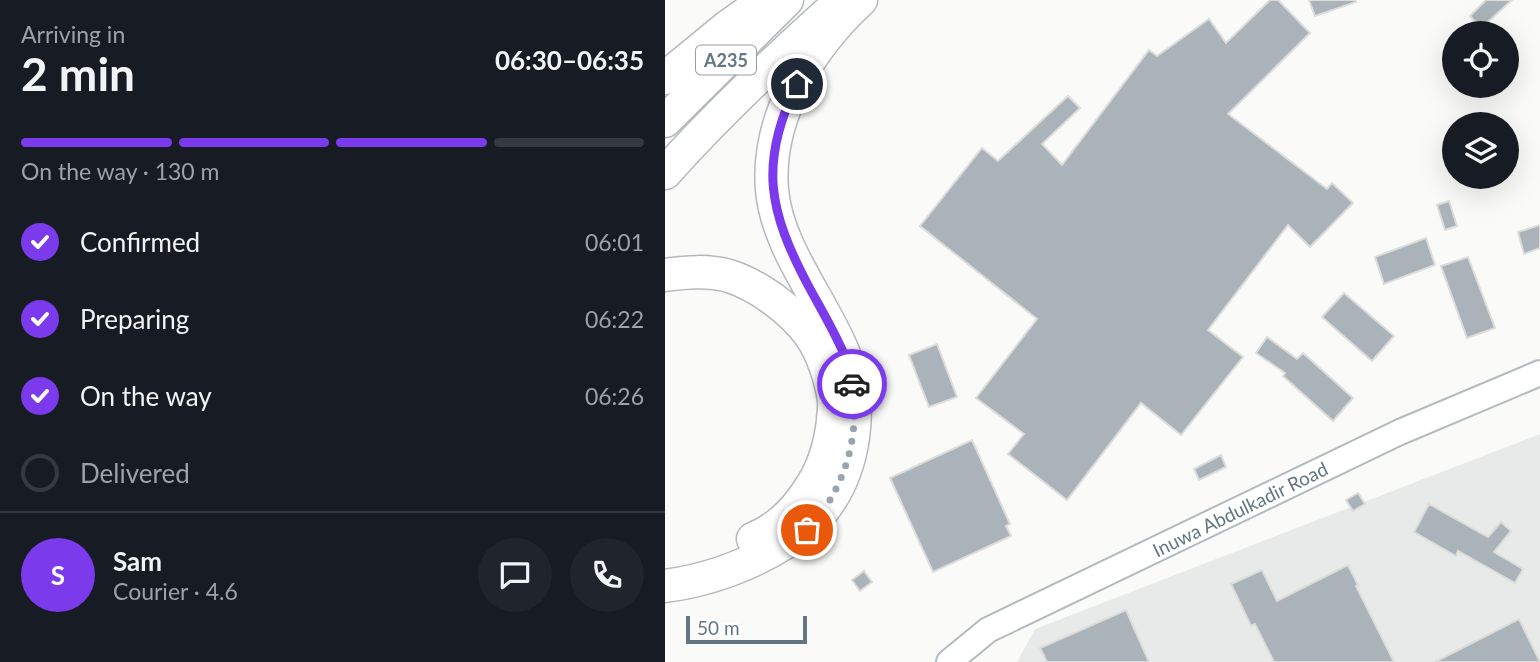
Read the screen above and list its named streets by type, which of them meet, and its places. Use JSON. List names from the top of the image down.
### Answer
{
  "streets": {
    "highway": ["A235"],
    "street": ["Inuwa Abdulkadir Road"]
  },
  "scale_bar": "50 m",
  "page": {
    "heading": ["2 min", "Arriving in", "06:30–06:35"],
    "panel": ["Sam", "Courier · 4.6"],
    "bar": "On the way · 130 m",
    "list": [
      ["Confirmed", "06:01"],
      ["Preparing", "06:22"],
      ["On the way", "06:26"],
      "Delivered"
    ],
    "round": "S",
    "scale": "50 m"
  }
}
